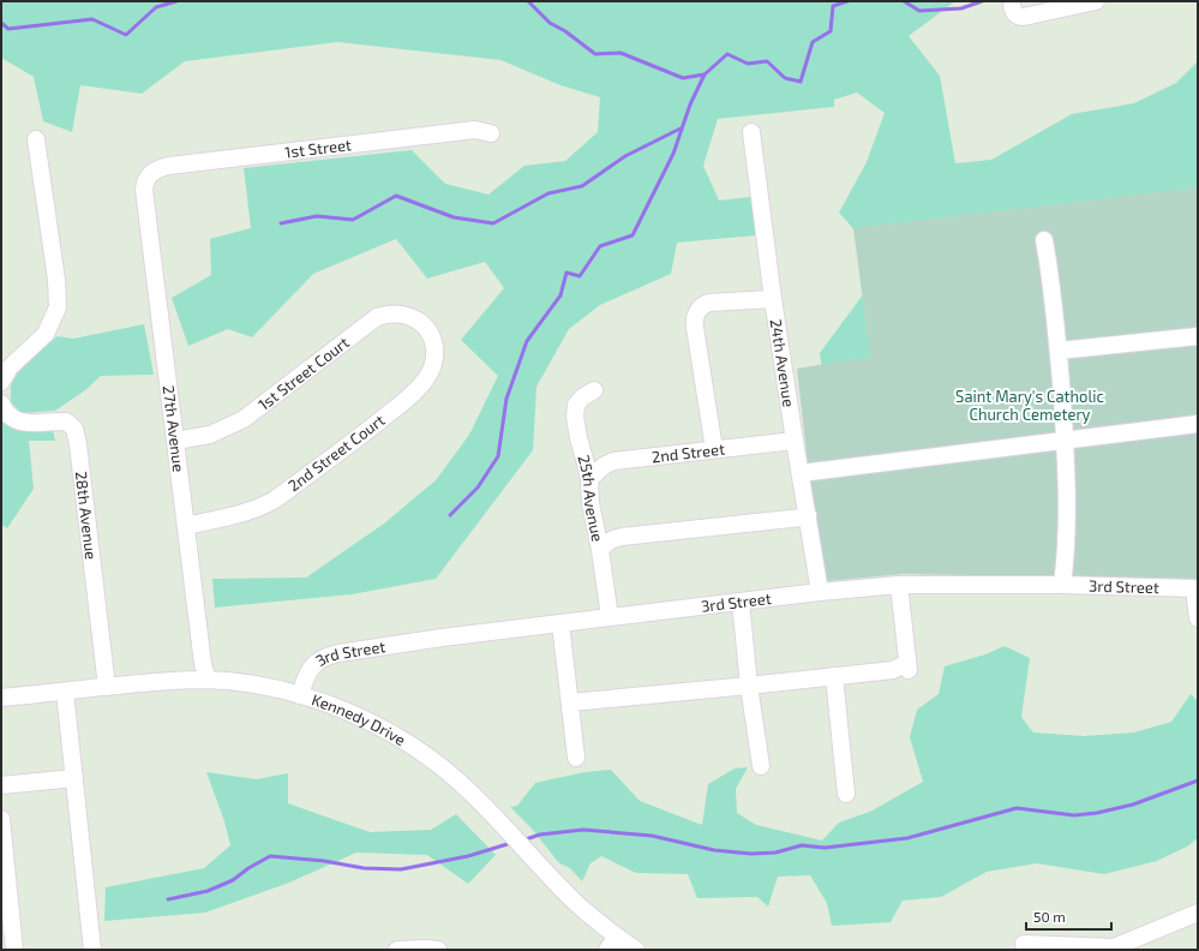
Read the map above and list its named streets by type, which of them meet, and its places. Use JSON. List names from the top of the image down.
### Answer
{
  "streets": {
    "street": [
      "1st Street",
      "24th Avenue",
      "1st Street Court",
      "27th Avenue",
      "2nd Street Court",
      "2nd Street",
      "25th Avenue",
      "28th Avenue",
      "3rd Street",
      "Kennedy Drive"
    ]
  },
  "crossings": [
    ["1st Street", "27th Avenue"],
    ["24th Avenue", "2nd Street"],
    ["24th Avenue", "3rd Street"],
    ["1st Street Court", "27th Avenue"],
    ["1st Street Court", "2nd Street Court"],
    ["27th Avenue", "2nd Street Court"],
    ["27th Avenue", "Kennedy Drive"],
    ["2nd Street", "25th Avenue"],
    ["25th Avenue", "3rd Street"],
    ["28th Avenue", "Kennedy Drive"],
    ["3rd Street", "Kennedy Drive"]
  ],
  "parks": ["Saint Mary's Catholic Church Cemetery"],
  "scale_bar": "50 m"
}
